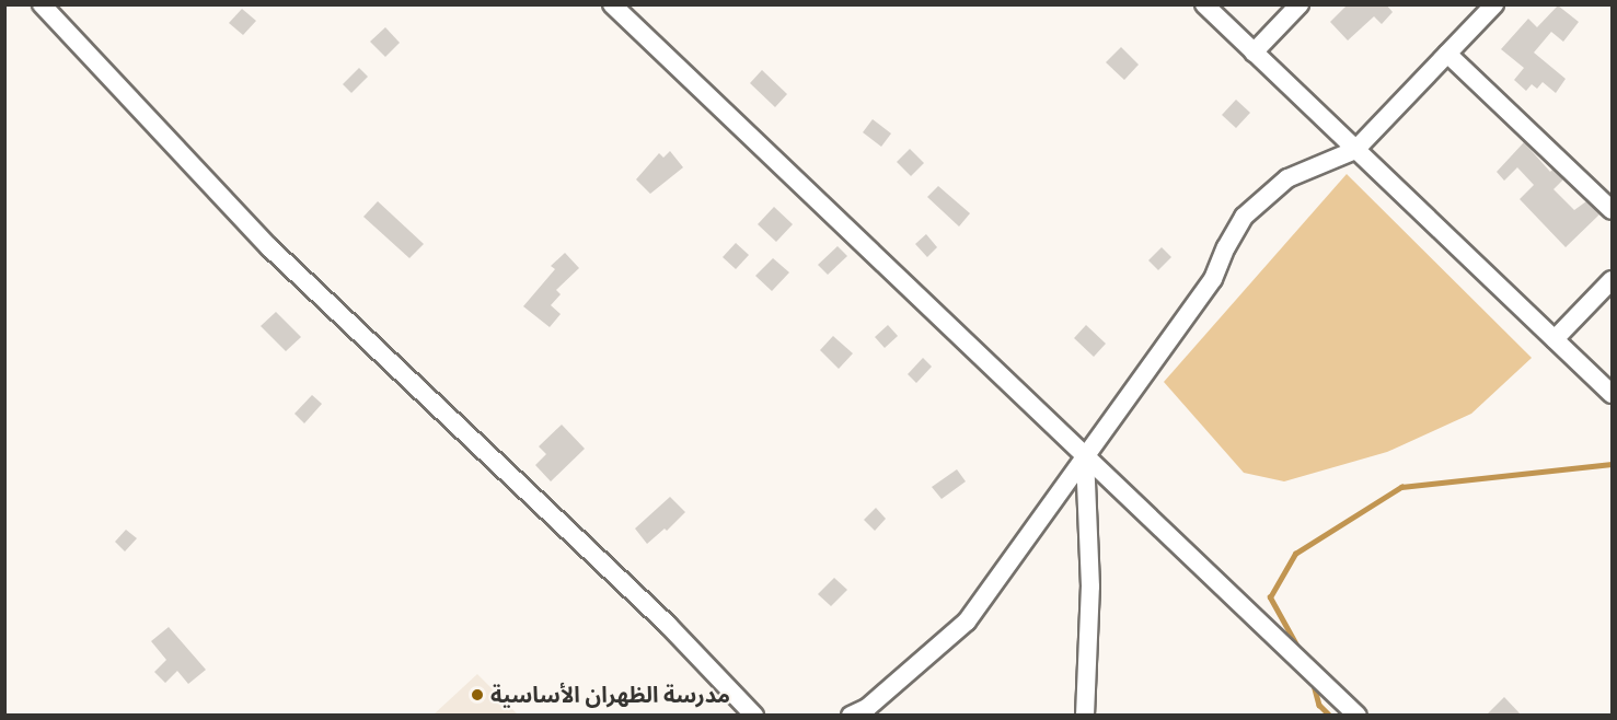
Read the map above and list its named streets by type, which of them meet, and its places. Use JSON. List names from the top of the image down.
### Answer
{
  "places": ["مدرسة الظهران الأساسية"]
}
